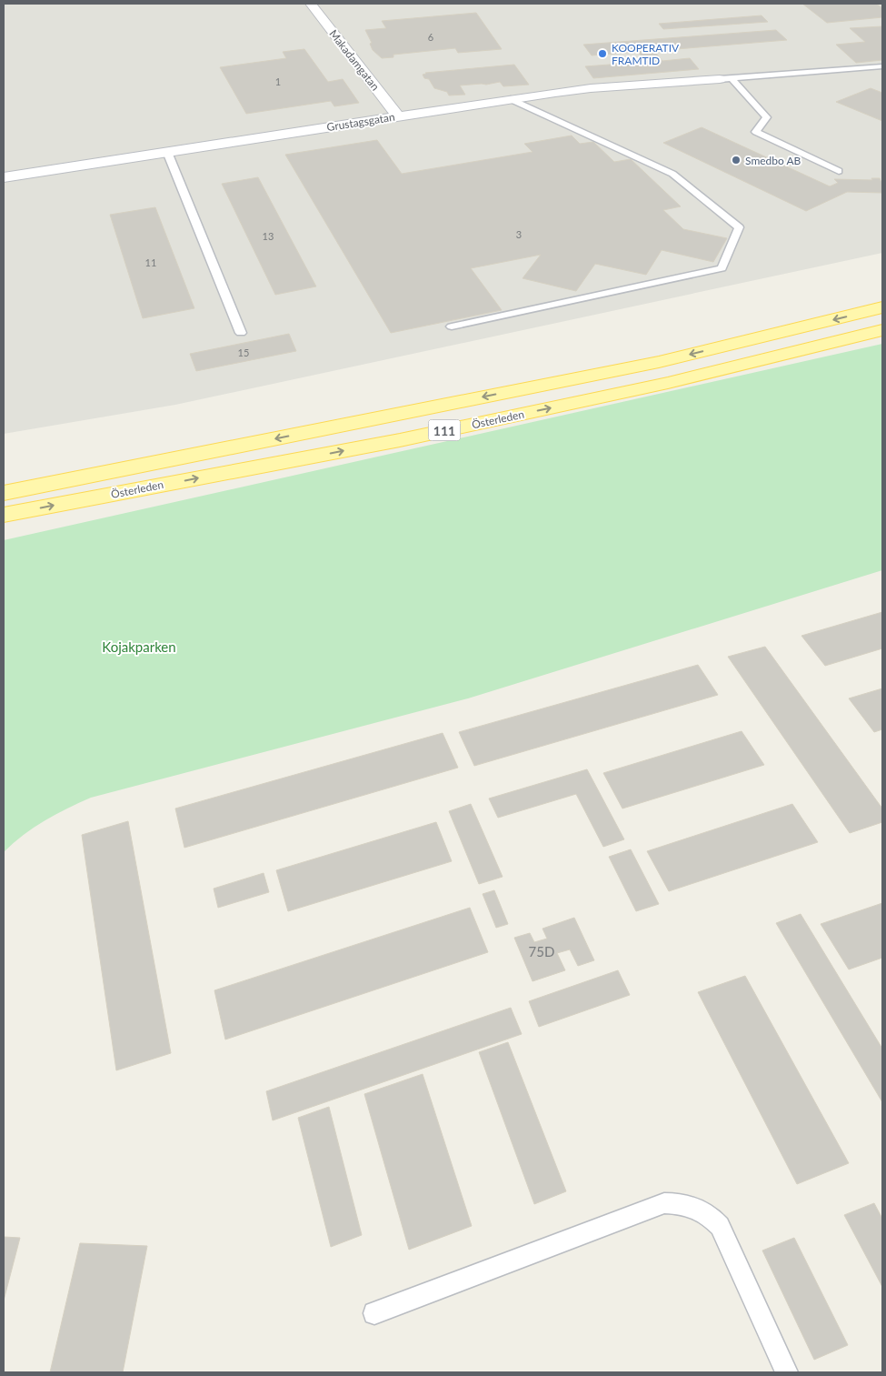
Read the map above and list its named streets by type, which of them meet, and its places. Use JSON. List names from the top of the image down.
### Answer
{
  "streets": {
    "main road": ["Österleden", "111"],
    "street": ["Makadamgatan", "Grustagsgatan"]
  },
  "crossings": [
    ["Makadamgatan", "Grustagsgatan"]
  ],
  "parks": ["Kojakparken"],
  "places": ["KOOPERATIV FRAMTID", "Smedbo AB"],
  "house_numbers": [
    "6",
    "1",
    "3",
    "13",
    "11",
    "15",
    "75D"
  ]
}
